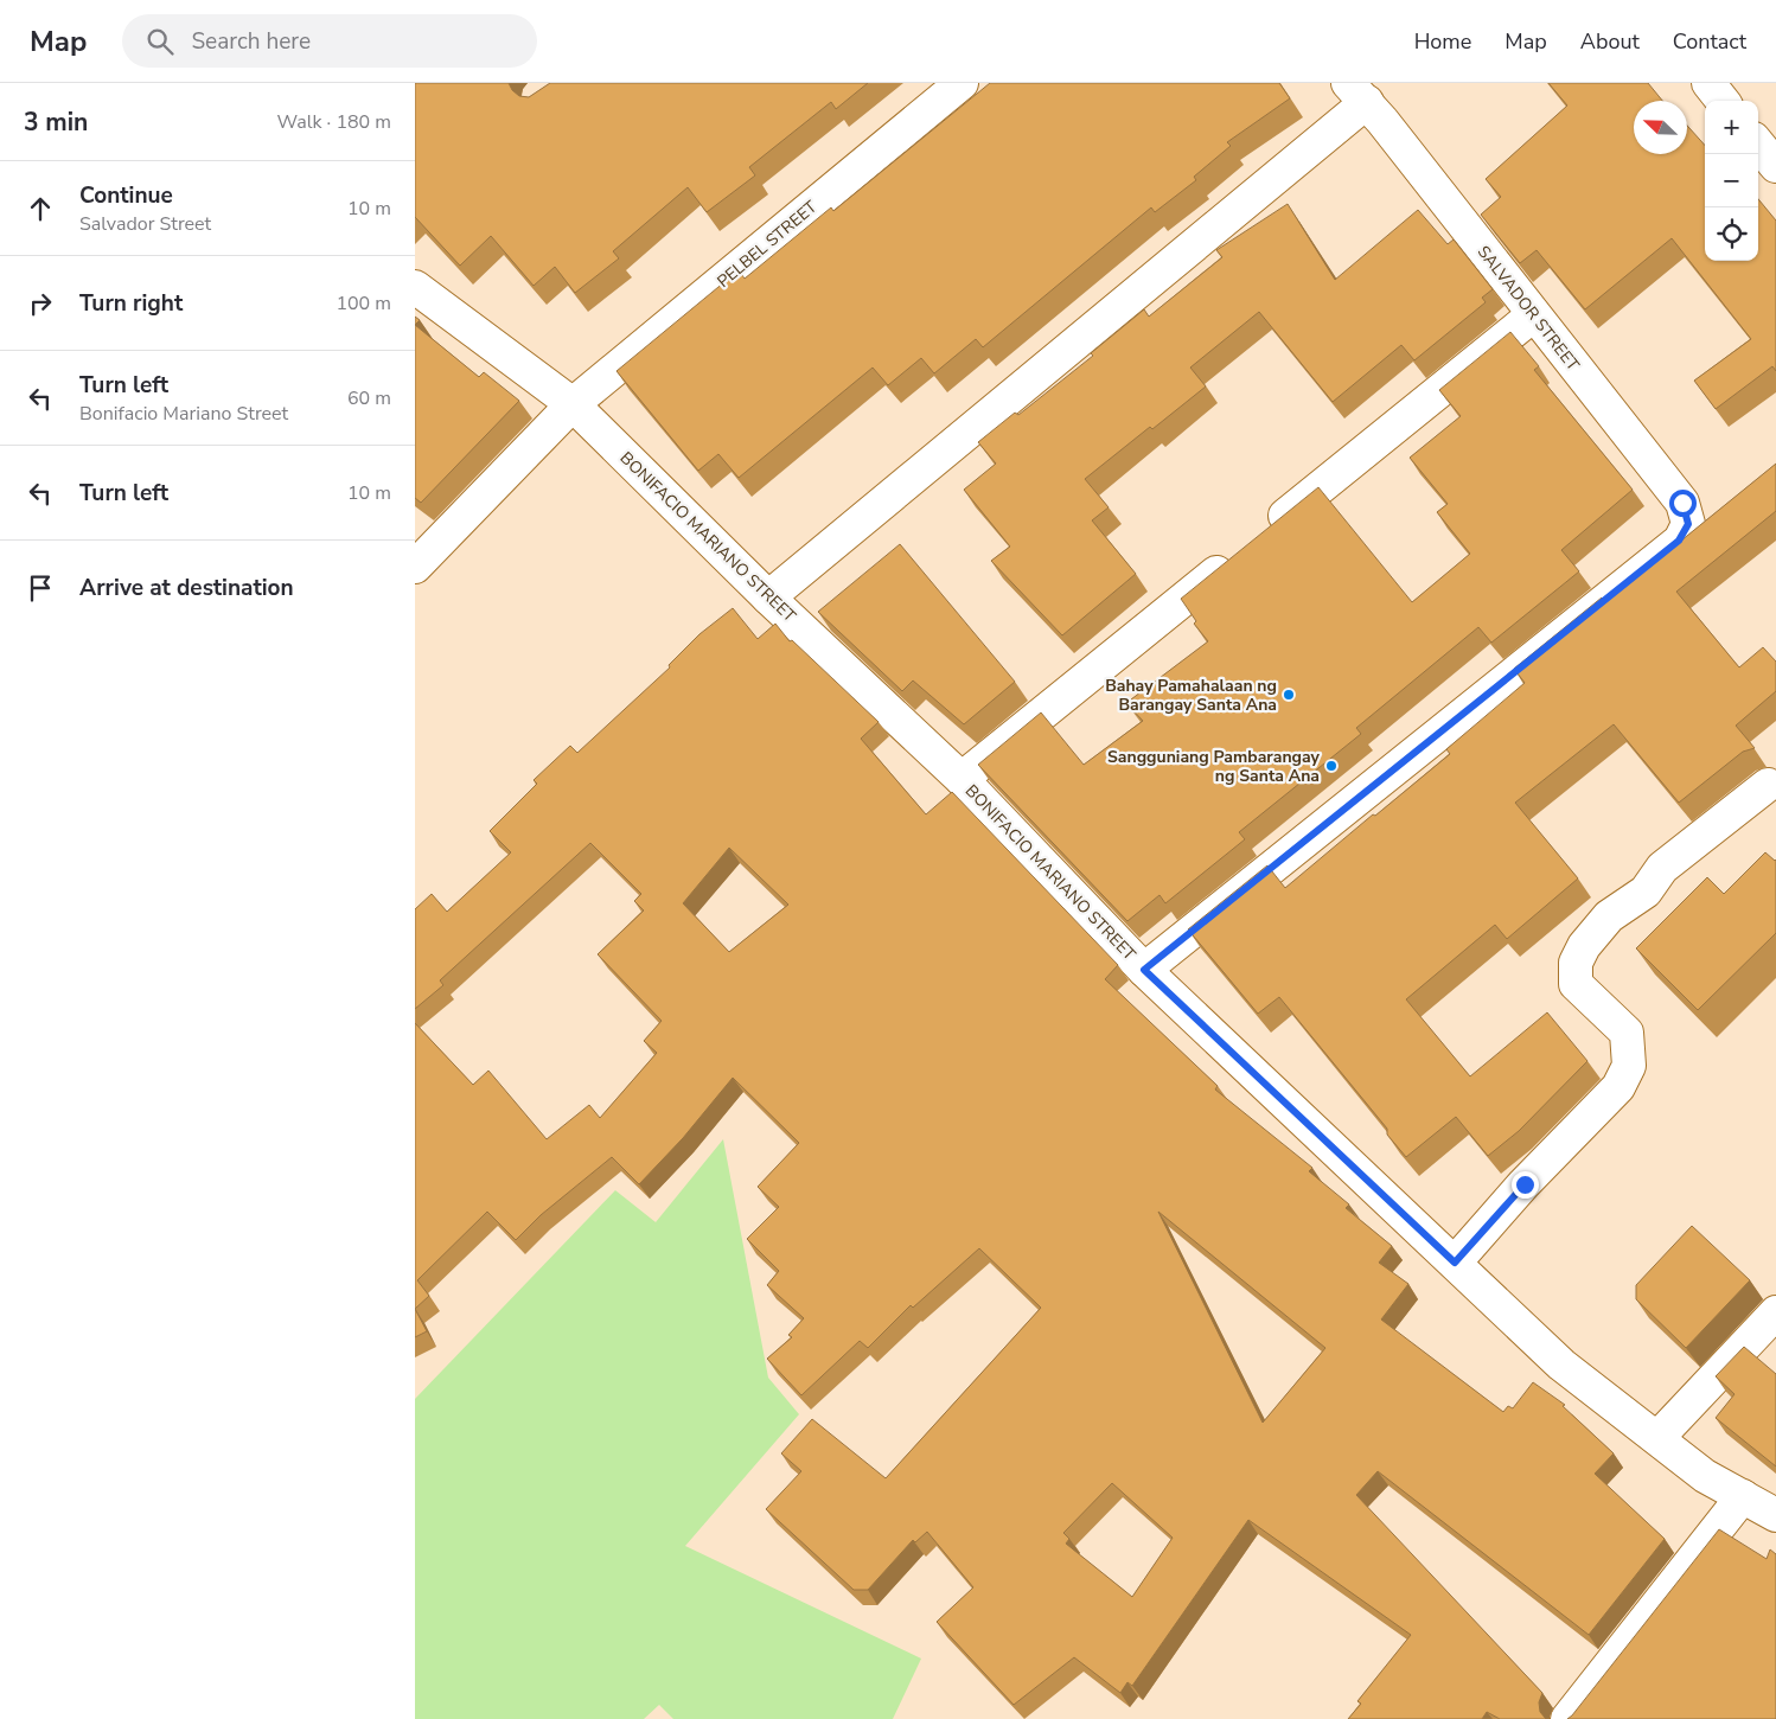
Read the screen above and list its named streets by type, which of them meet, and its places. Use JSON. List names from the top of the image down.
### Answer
{
  "streets": {
    "street": ["PELBEL STREET", "SALVADOR STREET", "BONIFACIO MARIANO STREET"]
  },
  "crossings": [
    ["PELBEL STREET", "BONIFACIO MARIANO STREET"],
    ["SALVADOR STREET", "BONIFACIO MARIANO STREET"]
  ],
  "places": ["Bahay Pamahalaan ng Barangay Santa Ana", "Sangguniang Pambarangay ng Santa Ana"],
  "north": "top left",
  "page": {
    "header": "Map",
    "search": "Search here",
    "nav": [
      "Home",
      "Map",
      "About",
      "Contact"
    ],
    "heading": ["3 min", "Walk · 180 m"],
    "map_buttons": ["+", "−"],
    "list": [
      ["Continue", "Salvador Street", "10 m"],
      ["Turn right", "100 m"],
      ["Turn left", "Bonifacio Mariano Street", "60 m"],
      ["Turn left", "10 m"],
      "Arrive at destination"
    ]
  }
}
